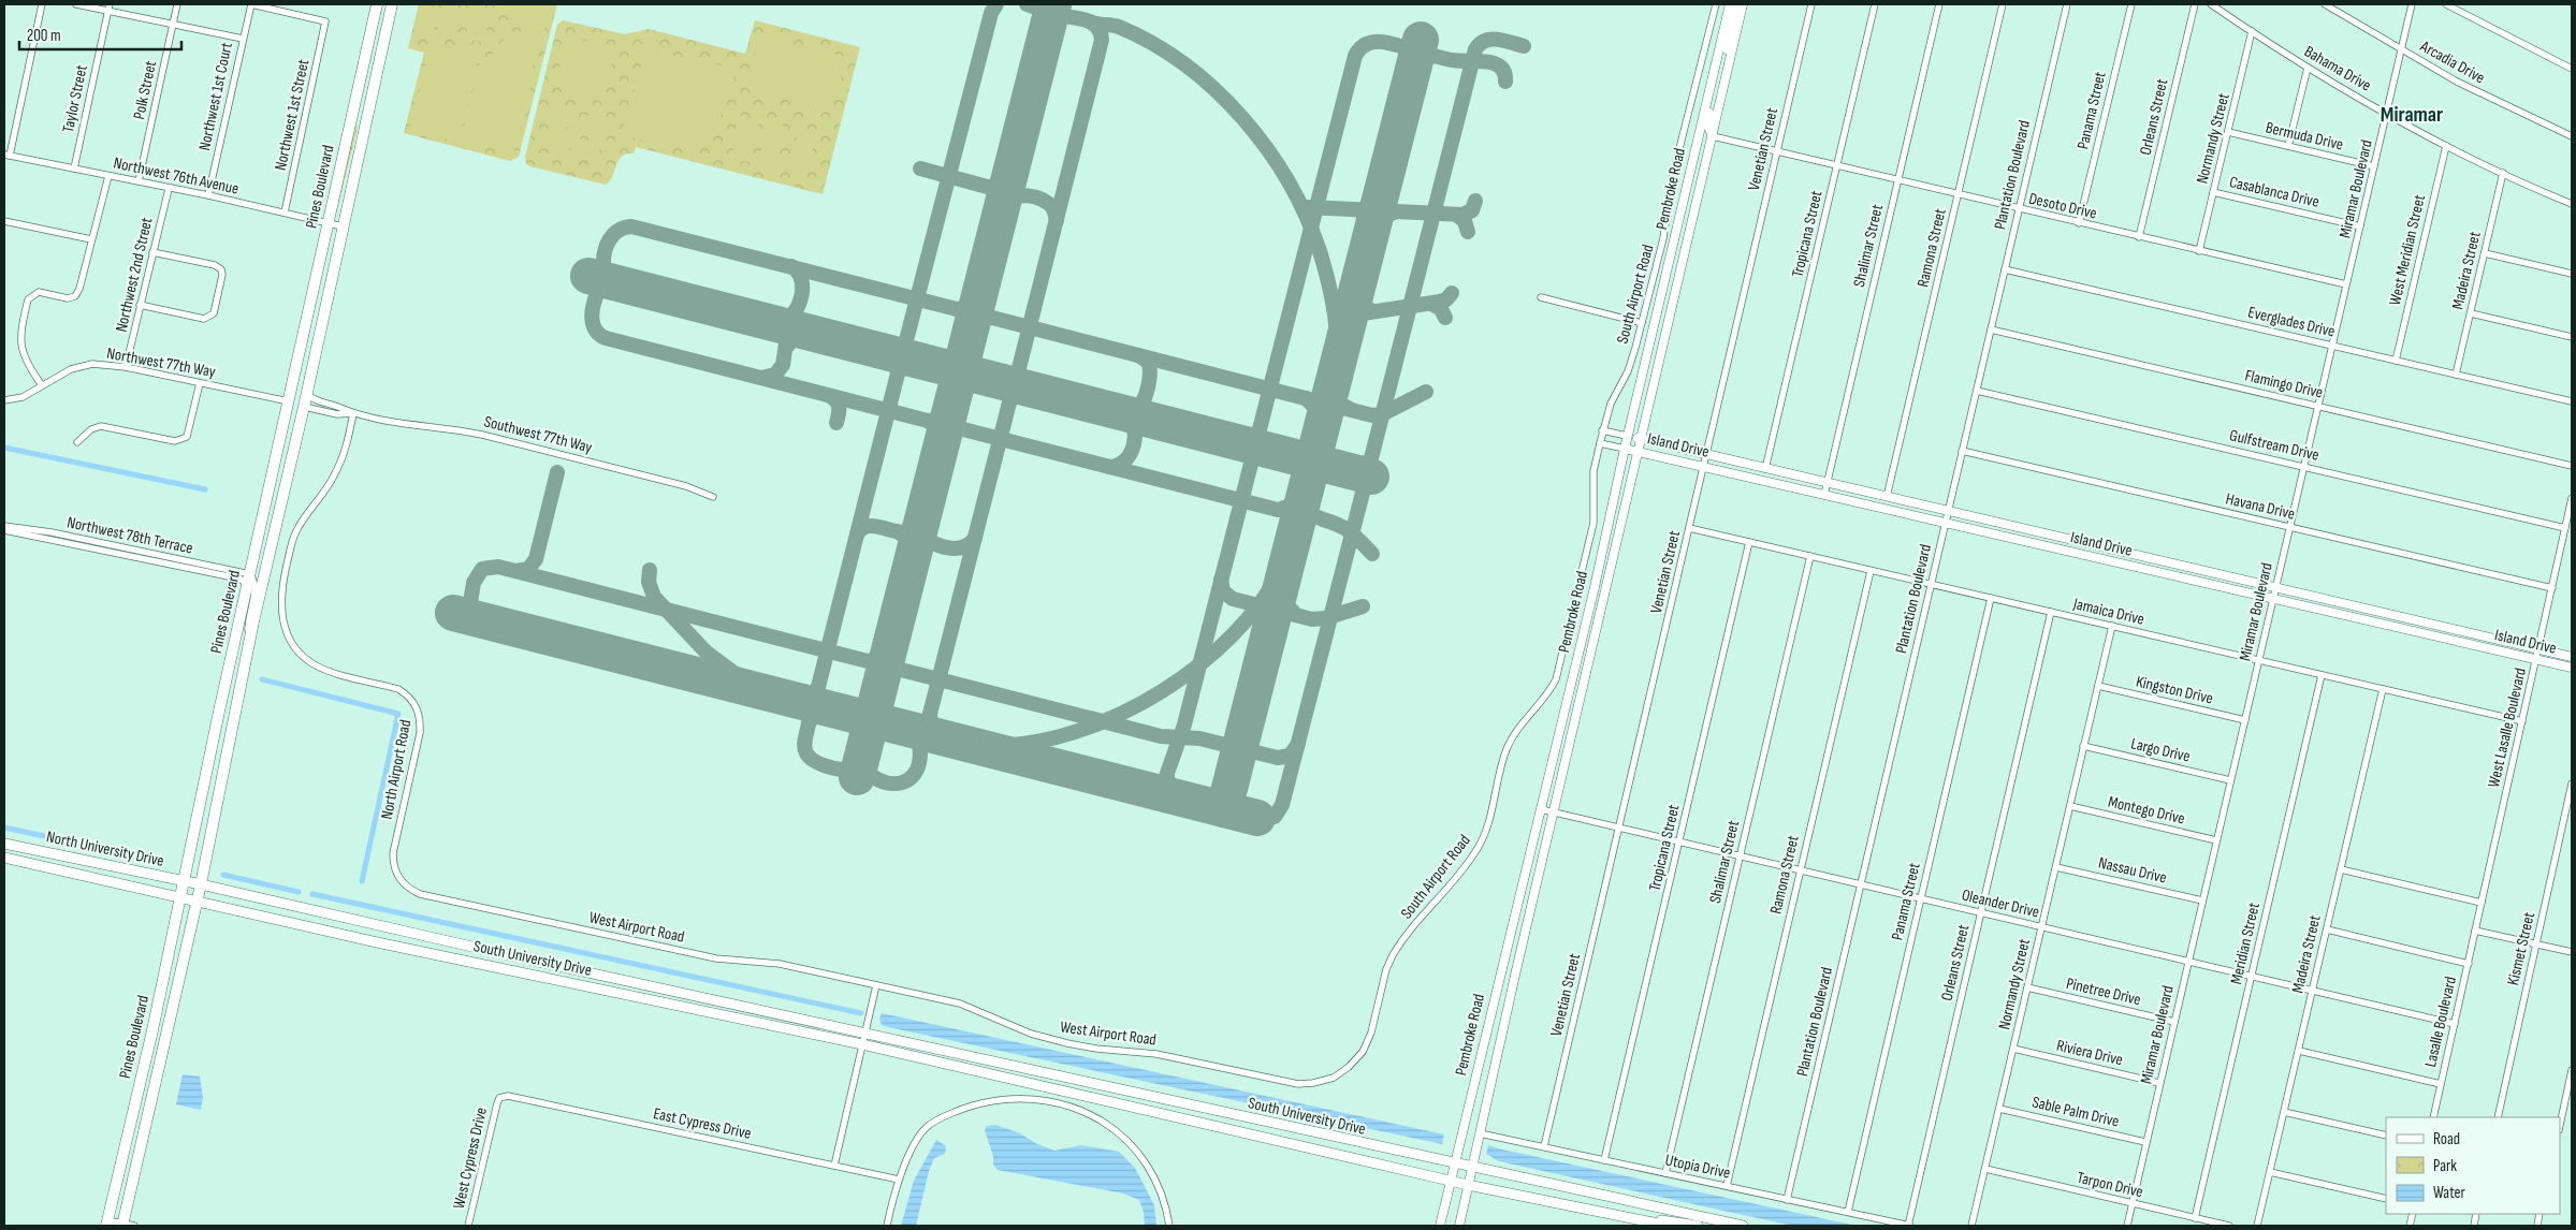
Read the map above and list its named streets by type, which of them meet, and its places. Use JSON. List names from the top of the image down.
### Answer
{
  "streets": {
    "highway": ["Pines Boulevard"],
    "main road": [
      "Pembroke Road",
      "Island Drive",
      "North University Drive",
      "South University Drive"
    ],
    "street": [
      "Arcadia Drive",
      "Bahama Drive",
      "Polk Street",
      "Northwest 1st Court",
      "Taylor Street",
      "Panama Street",
      "Northwest 1st Street",
      "Orleans Street",
      "Bermuda Drive",
      "Normandy Street",
      "Venetian Street",
      "Plantation Boulevard",
      "Northwest 76th Avenue",
      "Miramar Boulevard",
      "Casablanca Drive",
      "Desoto Drive",
      "Tropicana Street",
      "Shalimar Street",
      "Ramona Street",
      "West Meridian Street",
      "Madeira Street",
      "Northwest 2nd Street",
      "South Airport Road",
      "Everglades Drive",
      "Northwest 77th Way",
      "Flamingo Drive",
      "Southwest 77th Way",
      "Gulfstream Drive",
      "Havana Drive",
      "Northwest 78th Terrace",
      "Jamaica Drive",
      "Kingston Drive",
      "West Lasalle Boulevard",
      "Largo Drive",
      "North Airport Road",
      "Montego Drive",
      "Nassau Drive",
      "Oleander Drive",
      "West Airport Road",
      "Meridian Street",
      "Kismet Street",
      "Pinetree Drive",
      "Lasalle Boulevard",
      "Riviera Drive",
      "Sable Palm Drive",
      "East Cypress Drive",
      "West Cypress Drive",
      "Utopia Drive",
      "Tarpon Drive"
    ]
  },
  "crossings": [
    ["Arcadia Drive", "Miramar Boulevard"],
    ["Bahama Drive", "Normandy Street"],
    ["Bahama Drive", "Miramar Boulevard"],
    ["Bahama Drive", "West Meridian Street"],
    ["Bahama Drive", "Madeira Street"],
    ["Polk Street", "Northwest 76th Avenue"],
    ["Northwest 1st Court", "Northwest 1st Street"],
    ["Northwest 1st Court", "Northwest 76th Avenue"],
    ["Taylor Street", "Northwest 76th Avenue"],
    ["Panama Street", "Desoto Drive"],
    ["Panama Street", "Jamaica Drive"],
    ["Panama Street", "Oleander Drive"],
    ["Panama Street", "Utopia Drive"],
    ["Northwest 1st Street", "Northwest 76th Avenue"],
    ["Orleans Street", "Desoto Drive"],
    ["Orleans Street", "Jamaica Drive"],
    ["Orleans Street", "Oleander Drive"],
    ["Orleans Street", "Utopia Drive"],
    ["Bermuda Drive", "Normandy Street"],
    ["Bermuda Drive", "Miramar Boulevard"],
    ["Normandy Street", "Casablanca Drive"],
    ["Normandy Street", "Desoto Drive"],
    ["Normandy Street", "Jamaica Drive"],
    ["Normandy Street", "Kingston Drive"],
    ["Normandy Street", "Largo Drive"],
    ["Normandy Street", "Montego Drive"],
    ["Normandy Street", "Nassau Drive"],
    ["Normandy Street", "Oleander Drive"],
    ["Normandy Street", "Pinetree Drive"],
    ["Normandy Street", "Riviera Drive"],
    ["Normandy Street", "Sable Palm Drive"],
    ["Normandy Street", "Tarpon Drive"],
    ["Venetian Street", "Desoto Drive"],
    ["Venetian Street", "Island Drive"],
    ["Venetian Street", "Jamaica Drive"],
    ["Venetian Street", "Oleander Drive"],
    ["Venetian Street", "Utopia Drive"],
    ["Plantation Boulevard", "Desoto Drive"],
    ["Plantation Boulevard", "Everglades Drive"],
    ["Plantation Boulevard", "Flamingo Drive"],
    ["Plantation Boulevard", "Island Drive"],
    ["Plantation Boulevard", "Gulfstream Drive"],
    ["Plantation Boulevard", "Havana Drive"],
    ["Plantation Boulevard", "Jamaica Drive"],
    ["Plantation Boulevard", "Oleander Drive"],
    ["Plantation Boulevard", "Utopia Drive"],
    ["Northwest 76th Avenue", "Pines Boulevard"],
    ["Northwest 76th Avenue", "Northwest 2nd Street"],
    ["Pines Boulevard", "Northwest 77th Way"],
    ["Pines Boulevard", "Southwest 77th Way"],
    ["Pines Boulevard", "Northwest 78th Terrace"],
    ["Pines Boulevard", "North University Drive"],
    ["Pines Boulevard", "South University Drive"],
    ["Pembroke Road", "Desoto Drive"],
    ["Pembroke Road", "Island Drive"],
    ["Pembroke Road", "Oleander Drive"],
    ["Pembroke Road", "South University Drive"],
    ["Pembroke Road", "Utopia Drive"],
    ["Miramar Boulevard", "Casablanca Drive"],
    ["Miramar Boulevard", "Desoto Drive"],
    ["Miramar Boulevard", "Everglades Drive"],
    ["Miramar Boulevard", "Flamingo Drive"],
    ["Miramar Boulevard", "Island Drive"],
    ["Miramar Boulevard", "Gulfstream Drive"],
    ["Miramar Boulevard", "Havana Drive"],
    ["Miramar Boulevard", "Jamaica Drive"],
    ["Miramar Boulevard", "Kingston Drive"],
    ["Miramar Boulevard", "Largo Drive"],
    ["Miramar Boulevard", "Montego Drive"],
    ["Miramar Boulevard", "Nassau Drive"],
    ["Miramar Boulevard", "Oleander Drive"],
    ["Miramar Boulevard", "Pinetree Drive"],
    ["Miramar Boulevard", "Riviera Drive"],
    ["Miramar Boulevard", "Sable Palm Drive"],
    ["Miramar Boulevard", "Tarpon Drive"],
    ["Desoto Drive", "Tropicana Street"],
    ["Desoto Drive", "Shalimar Street"],
    ["Desoto Drive", "Ramona Street"],
    ["Tropicana Street", "Island Drive"],
    ["Tropicana Street", "Jamaica Drive"],
    ["Tropicana Street", "Oleander Drive"],
    ["Tropicana Street", "Utopia Drive"],
    ["Shalimar Street", "Island Drive"],
    ["Shalimar Street", "Jamaica Drive"],
    ["Shalimar Street", "Oleander Drive"],
    ["Shalimar Street", "Utopia Drive"],
    ["Ramona Street", "Island Drive"],
    ["Ramona Street", "Jamaica Drive"],
    ["Ramona Street", "Oleander Drive"],
    ["Ramona Street", "Utopia Drive"],
    ["West Meridian Street", "Everglades Drive"],
    ["Madeira Street", "Everglades Drive"],
    ["Madeira Street", "Jamaica Drive"],
    ["Madeira Street", "Oleander Drive"],
    ["Northwest 2nd Street", "Northwest 77th Way"],
    ["South Airport Road", "West Airport Road"],
    ["Southwest 77th Way", "North Airport Road"],
    ["Island Drive", "West Lasalle Boulevard"],
    ["Gulfstream Drive", "West Lasalle Boulevard"],
    ["Havana Drive", "West Lasalle Boulevard"],
    ["Jamaica Drive", "West Lasalle Boulevard"],
    ["Jamaica Drive", "Meridian Street"],
    ["West Lasalle Boulevard", "Lasalle Boulevard"],
    ["North Airport Road", "West Airport Road"],
    ["North University Drive", "South University Drive"],
    ["Oleander Drive", "Meridian Street"],
    ["Oleander Drive", "Lasalle Boulevard"],
    ["Meridian Street", "Tarpon Drive"],
    ["East Cypress Drive", "West Cypress Drive"]
  ],
  "districts": ["Miramar"],
  "legend": ["Road", "Park", "Water"],
  "scale_bar": "200 m"
}
